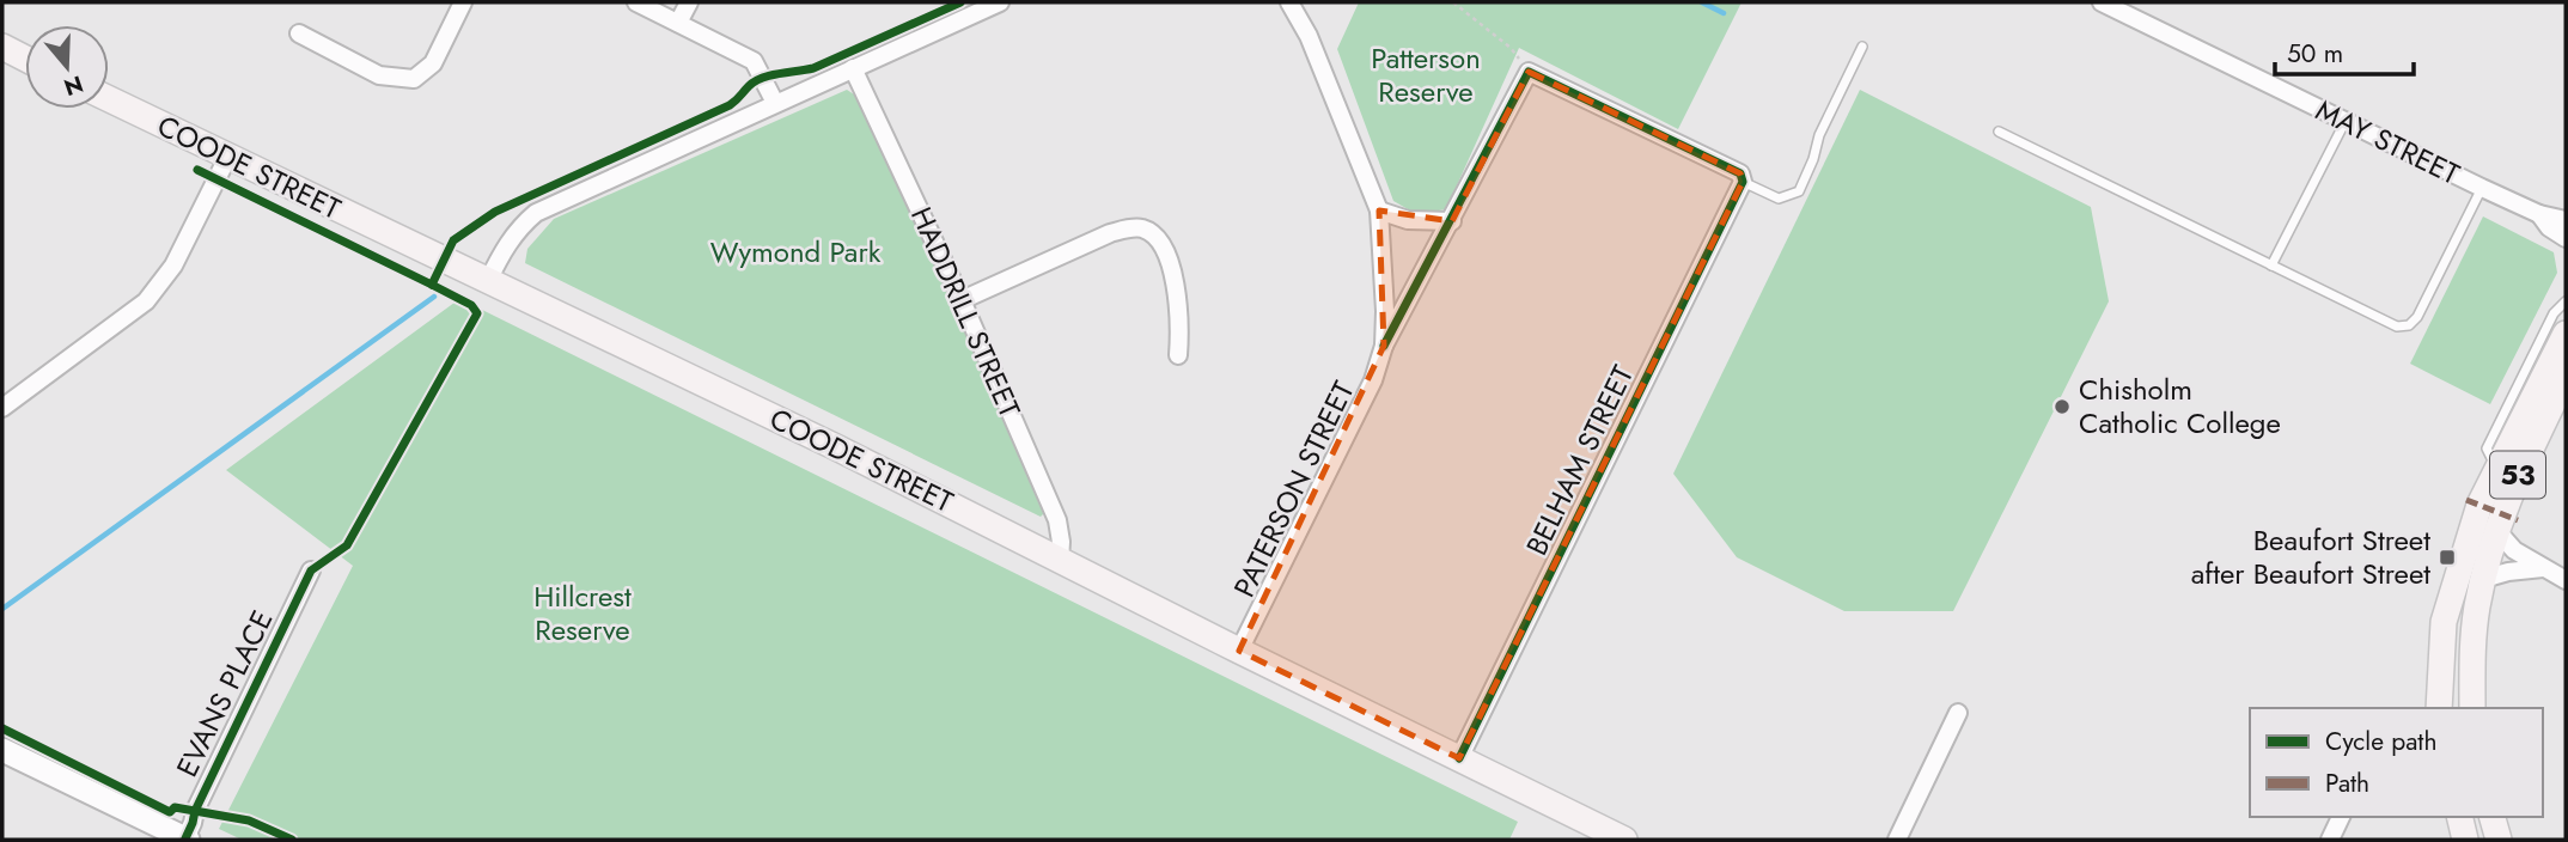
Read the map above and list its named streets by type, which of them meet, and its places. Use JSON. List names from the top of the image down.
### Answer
{
  "streets": {
    "main road": ["COODE STREET", "53"],
    "street": [
      "MAY STREET",
      "HADDRILL STREET",
      "BELHAM STREET",
      "PATERSON STREET",
      "EVANS PLACE"
    ]
  },
  "crossings": [
    ["COODE STREET", "HADDRILL STREET"],
    ["COODE STREET", "BELHAM STREET"],
    ["COODE STREET", "PATERSON STREET"]
  ],
  "parks": ["Patterson Reserve", "Wymond Park", "Hillcrest Reserve"],
  "places": {
    "other": ["Chisholm Catholic College"],
    "transit": ["Beaufort Street after Beaufort Street"]
  },
  "legend": ["Cycle path", "Path"],
  "scale_bar": "50 m",
  "north": "bottom"
}
